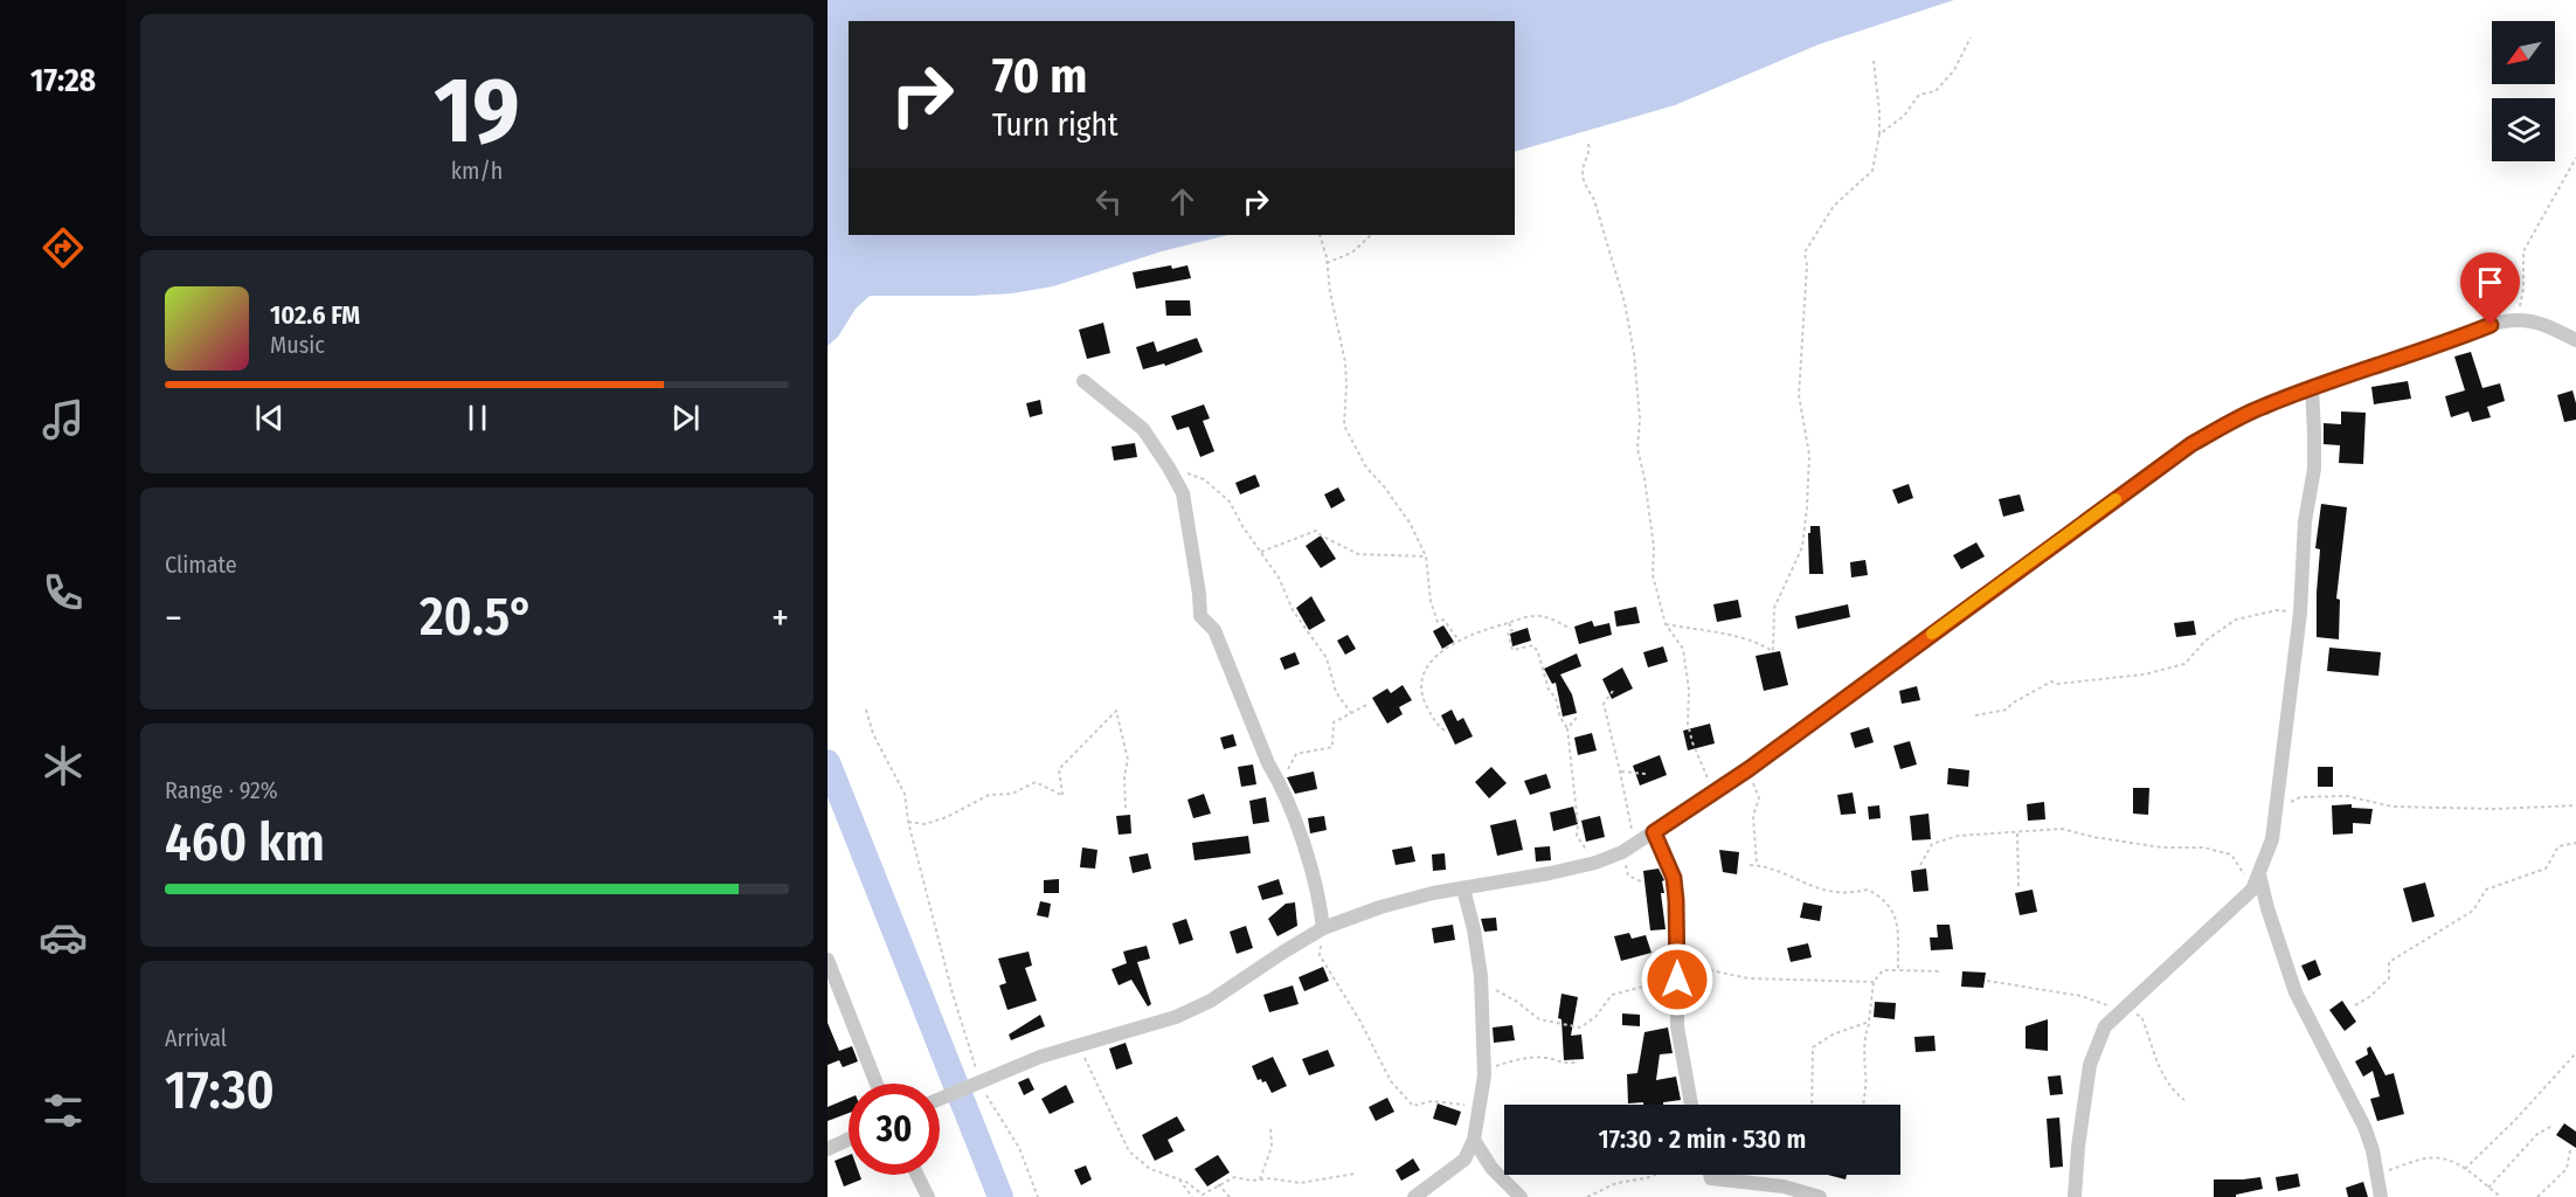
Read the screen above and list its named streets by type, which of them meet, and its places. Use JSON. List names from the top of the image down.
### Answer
{
  "north": "bottom left",
  "page": {
    "tabs": "17:28",
    "tile": [
      ["19", "km/h"],
      "Climate",
      ["Range · 92%", "460 km"],
      ["Arrival", "17:30"]
    ],
    "turn": ["70 m", "Turn right"],
    "song": ["102.6 FM", "Music"],
    "heat": ["−", "20.5°", "+"],
    "limit": "30",
    "trip": "17:30 · 2 min · 530 m"
  }
}
